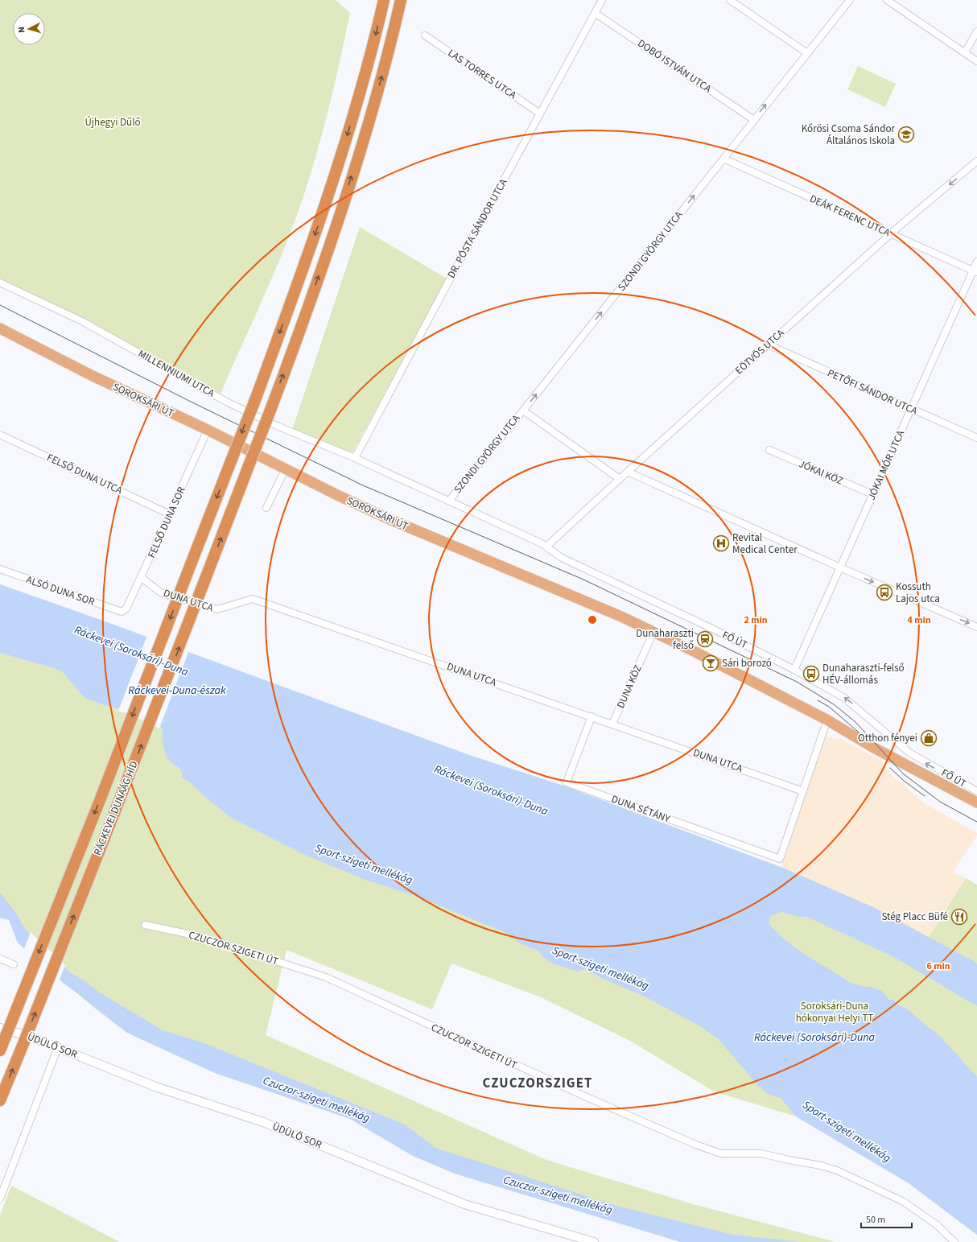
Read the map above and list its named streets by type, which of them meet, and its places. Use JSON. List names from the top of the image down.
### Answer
{
  "streets": {
    "highway": ["RÁCKEVEI DUNAÁG HÍD"],
    "main road": ["SOROKSÁRI ÚT", "FŐ ÚT"],
    "street": [
      "DOBÓ ISTVÁN UTCA",
      "LAS TORRES UTCA",
      "DEÁK FERENC UTCA",
      "DR. PÓSTA SÁNDOR UTCA",
      "SZONDI GYÖRGY UTCA",
      "EÖTVÖS UTCA",
      "MILLENNIUMI UTCA",
      "PETŐFI SÁNDOR UTCA",
      "JÓKAI MÓR UTCA",
      "JÓKAI KÖZ",
      "FELSŐ DUNA UTCA",
      "FELSŐ DUNA SOR",
      "ALSÓ DUNA SOR",
      "DUNA UTCA",
      "DUNA KÖZ",
      "DUNA SÉTÁNY",
      "CZUCZOR SZIGETI ÚT",
      "ÜDÜLŐ SOR"
    ]
  },
  "crossings": [
    ["DOBÓ ISTVÁN UTCA", "DR. PÓSTA SÁNDOR UTCA"],
    ["DOBÓ ISTVÁN UTCA", "SZONDI GYÖRGY UTCA"],
    ["LAS TORRES UTCA", "DR. PÓSTA SÁNDOR UTCA"],
    ["DEÁK FERENC UTCA", "SZONDI GYÖRGY UTCA"],
    ["DEÁK FERENC UTCA", "EÖTVÖS UTCA"],
    ["DEÁK FERENC UTCA", "JÓKAI MÓR UTCA"],
    ["DR. PÓSTA SÁNDOR UTCA", "MILLENNIUMI UTCA"],
    ["SZONDI GYÖRGY UTCA", "MILLENNIUMI UTCA"],
    ["SZONDI GYÖRGY UTCA", "FŐ ÚT"],
    ["EÖTVÖS UTCA", "PETŐFI SÁNDOR UTCA"],
    ["EÖTVÖS UTCA", "FŐ ÚT"],
    ["MILLENNIUMI UTCA", "FŐ ÚT"],
    ["PETŐFI SÁNDOR UTCA", "JÓKAI MÓR UTCA"],
    ["SOROKSÁRI ÚT", "FELSŐ DUNA SOR"],
    ["SOROKSÁRI ÚT", "FŐ ÚT"],
    ["SOROKSÁRI ÚT", "DUNA KÖZ"],
    ["JÓKAI MÓR UTCA", "JÓKAI KÖZ"],
    ["JÓKAI MÓR UTCA", "FŐ ÚT"],
    ["FELSŐ DUNA UTCA", "FELSŐ DUNA SOR"],
    ["FELSŐ DUNA SOR", "ALSÓ DUNA SOR"],
    ["FELSŐ DUNA SOR", "DUNA UTCA"],
    ["DUNA UTCA", "DUNA KÖZ"],
    ["DUNA UTCA", "DUNA SÉTÁNY"]
  ],
  "one_way": ["SZONDI GYÖRGY UTCA"],
  "districts": ["CZUCZORSZIGET"],
  "water": [
    "Ráckevei (Soroksári)-Duna",
    "Ráckevei-Duna-észak",
    "Sport-szigeti mellékág",
    "Czuczor-szigeti mellékág"
  ],
  "parks": ["Újhegyi Dűlő", "Soroksári-Duna hókonyai Helyi TT"],
  "places": {
    "school or university": ["Kőrösi Csoma Sándor Általános Iskola"],
    "hospital": ["Revital Medical Center"],
    "bus stop": ["Kossuth Lajos utca", "Dunaharaszti-felső HÉV-állomás"],
    "station": ["Dunaharaszti felső"],
    "bar": ["Sári borozó"],
    "shop": ["Otthon fényei"],
    "restaurant": ["Stég Placc Büfé"]
  },
  "scale_bar": "50 m",
  "north": "left",
  "rings": ["2 min", "4 min", "6 min"]
}
